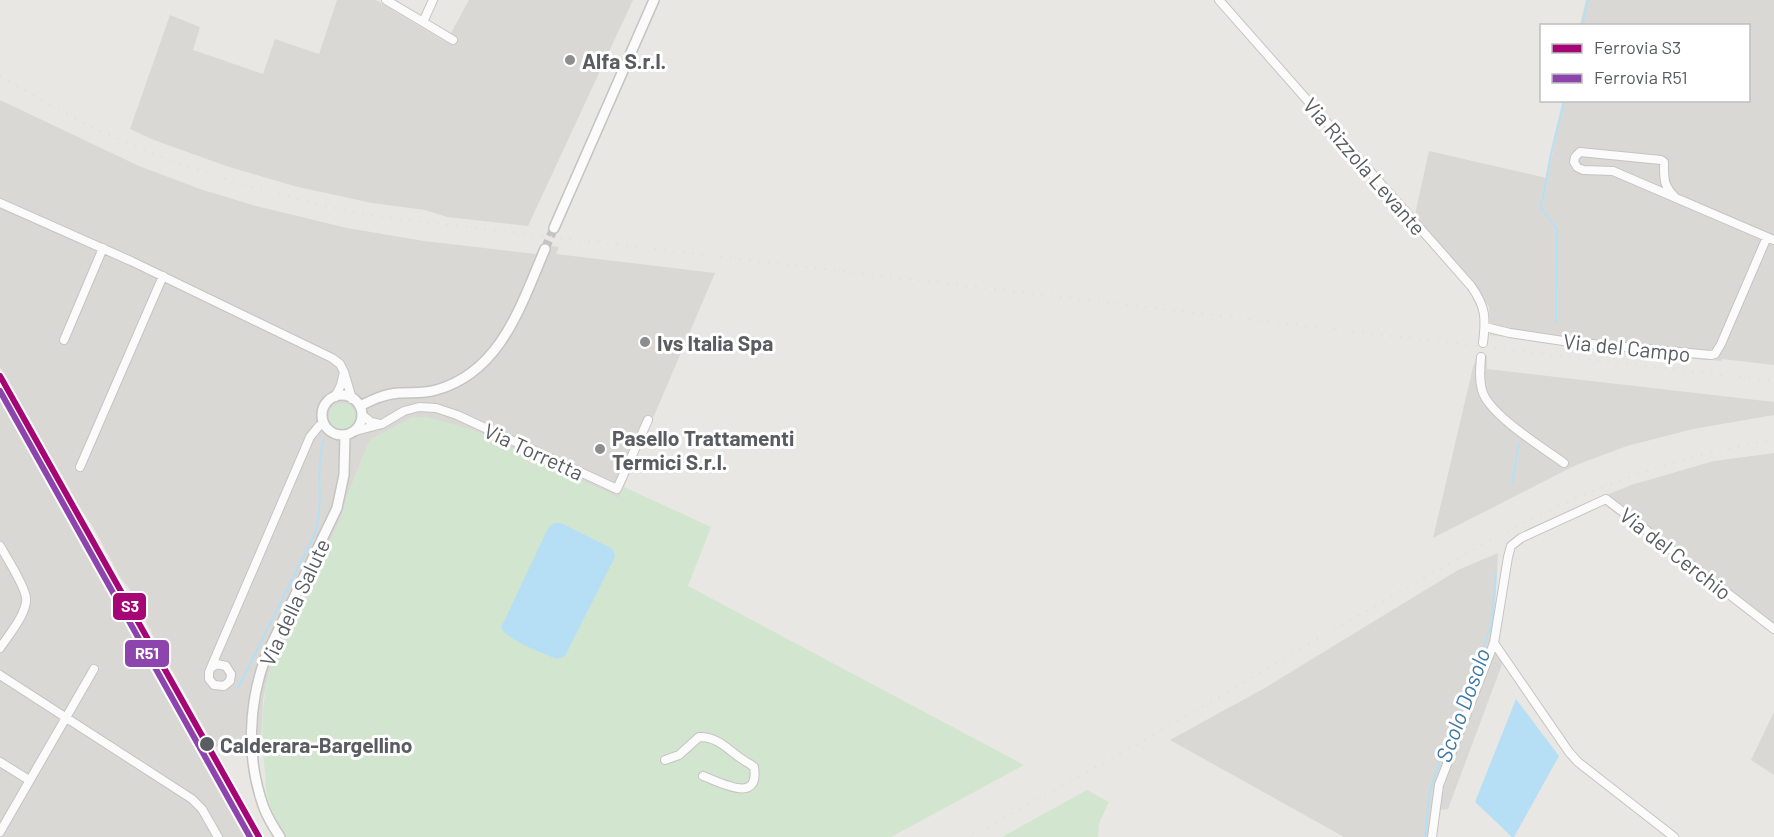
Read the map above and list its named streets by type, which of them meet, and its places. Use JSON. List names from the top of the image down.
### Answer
{
  "streets": {
    "street": [
      "Via Rizzola Levante",
      "Via del Campo",
      "Via Torretta",
      "Via del Cerchio",
      "Via della Salute"
    ]
  },
  "crossings": [
    ["Via Rizzola Levante", "Via del Campo"],
    ["Via Torretta", "Via della Salute"]
  ],
  "water": ["Scolo Dosolo"],
  "places": [
    "Alfa S.r.l.",
    "Ivs Italia Spa",
    "Pasello Trattamenti Termici S.r.l.",
    "Calderara-Bargellino"
  ],
  "lines": ["rail line S3", "rail line R51"],
  "legend": ["Ferrovia S3", "Ferrovia R51"]
}
